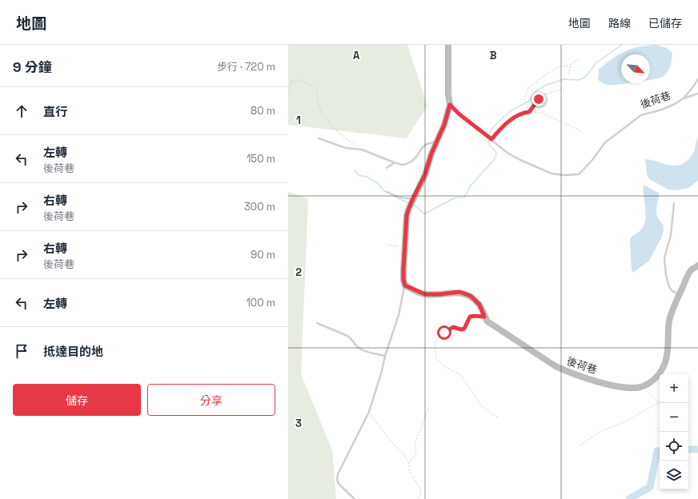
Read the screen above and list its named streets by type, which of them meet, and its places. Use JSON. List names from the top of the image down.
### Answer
{
  "streets": {
    "street": ["後荷巷"]
  },
  "north": "bottom right",
  "page": {
    "header": "地圖",
    "nav": ["地圖", "路線", "已儲存"],
    "heading": ["9 分鐘", "步行 · 720 m"],
    "list": [
      ["直行", "80 m"],
      ["左轉", "後荷巷", "150 m"],
      ["右轉", "後荷巷", "300 m"],
      ["右轉", "後荷巷", "90 m"],
      ["左轉", "100 m"],
      "抵達目的地"
    ],
    "buttons": ["儲存", "分享"],
    "map_buttons": ["+", "−"]
  },
  "grid": {
    "columns": ["A", "B"],
    "rows": ["1", "2", "3"]
  }
}
